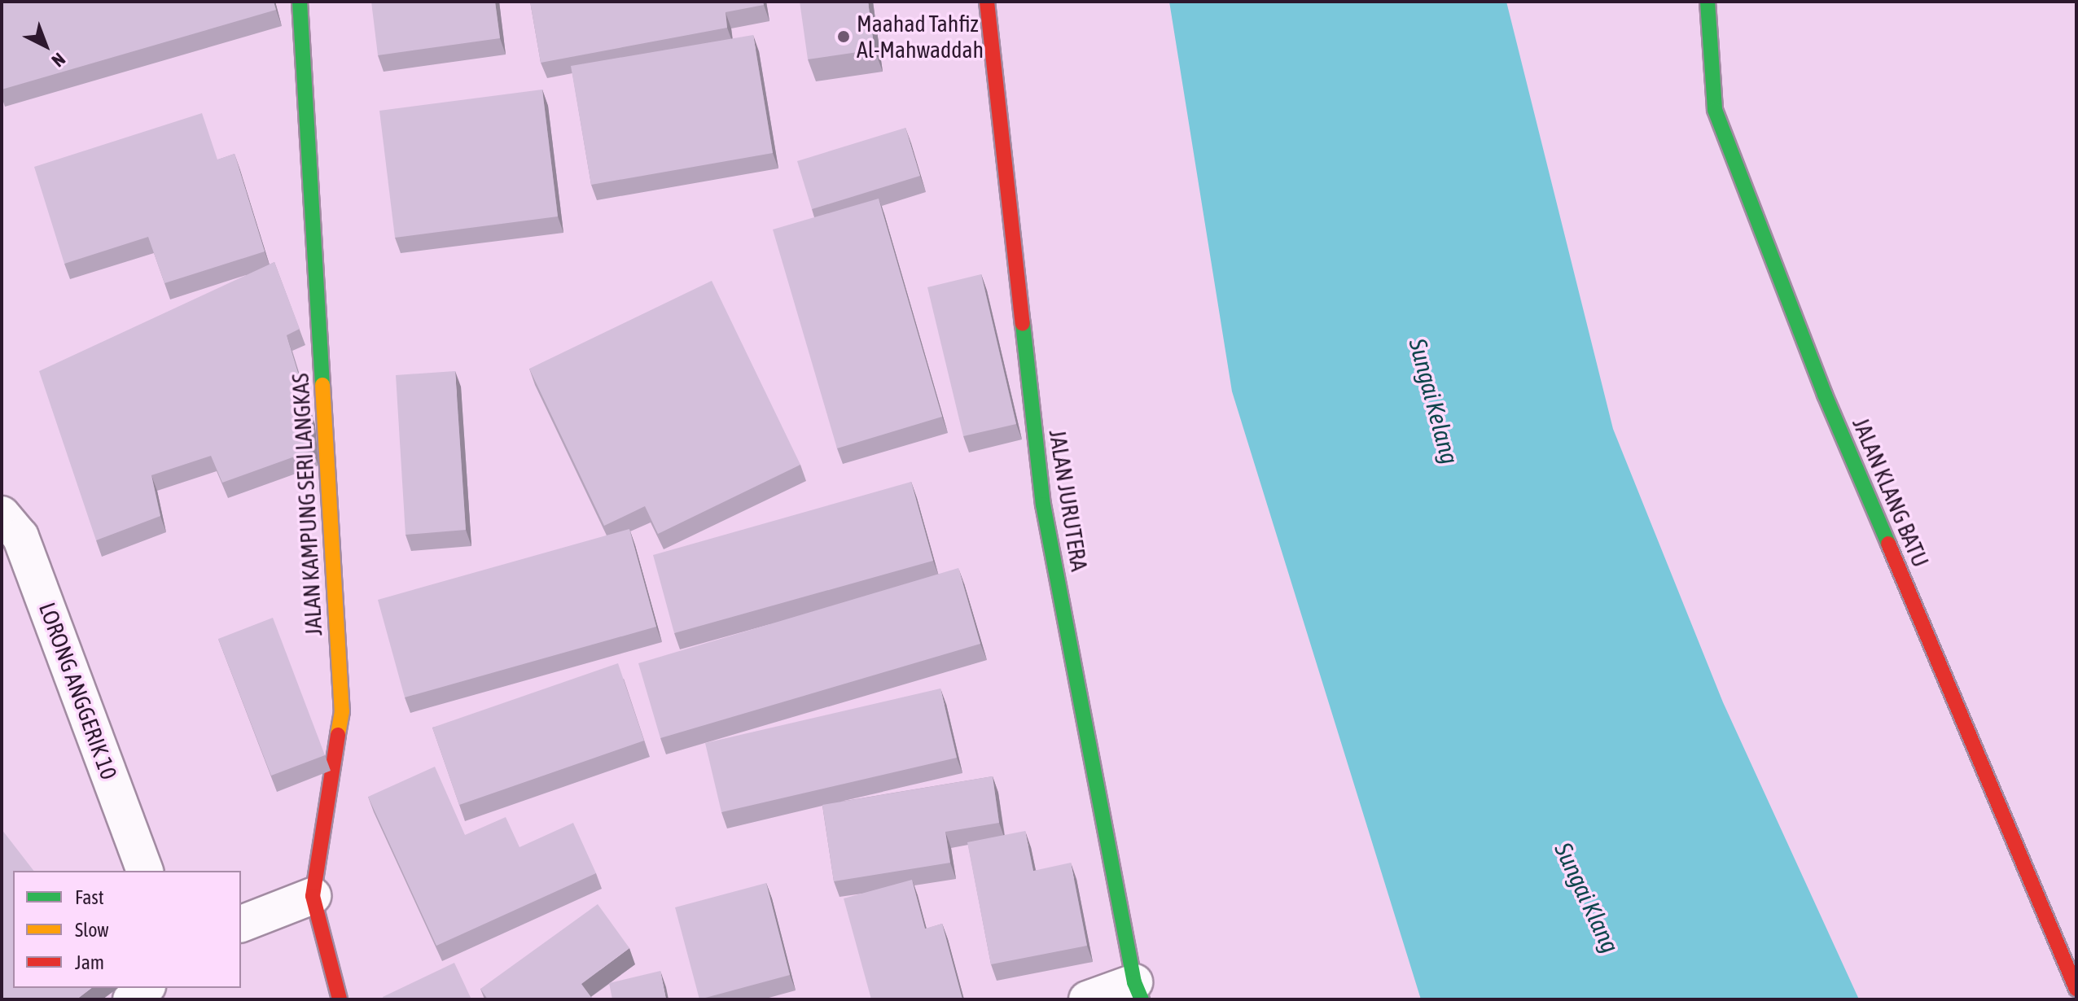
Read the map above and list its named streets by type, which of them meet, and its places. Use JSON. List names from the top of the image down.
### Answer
{
  "streets": {
    "street": [
      "JALAN KLANG BATU",
      "JALAN JURUTERA",
      "JALAN KAMPUNG SERI LANGKAS",
      "LORONG ANGGERIK 10"
    ]
  },
  "water": ["Sungai Kelang", "Sungai Klang"],
  "places": ["Maahad Tahfiz Al-Mahwaddah"],
  "legend": ["Fast", "Slow", "Jam"],
  "north": "bottom right"
}
